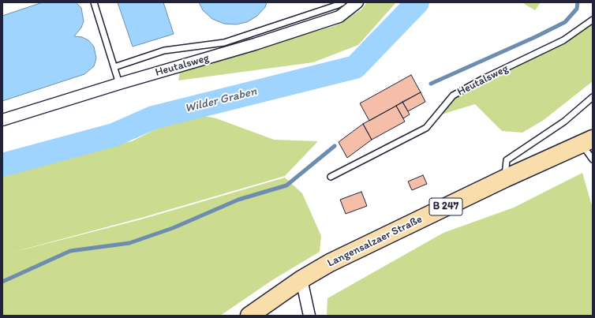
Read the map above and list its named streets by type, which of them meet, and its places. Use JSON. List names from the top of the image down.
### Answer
{
  "streets": {
    "main road": ["B 247", "Langensalzaer Straße"],
    "street": ["Heutalsweg"]
  },
  "water": ["Wilder Graben"]
}
